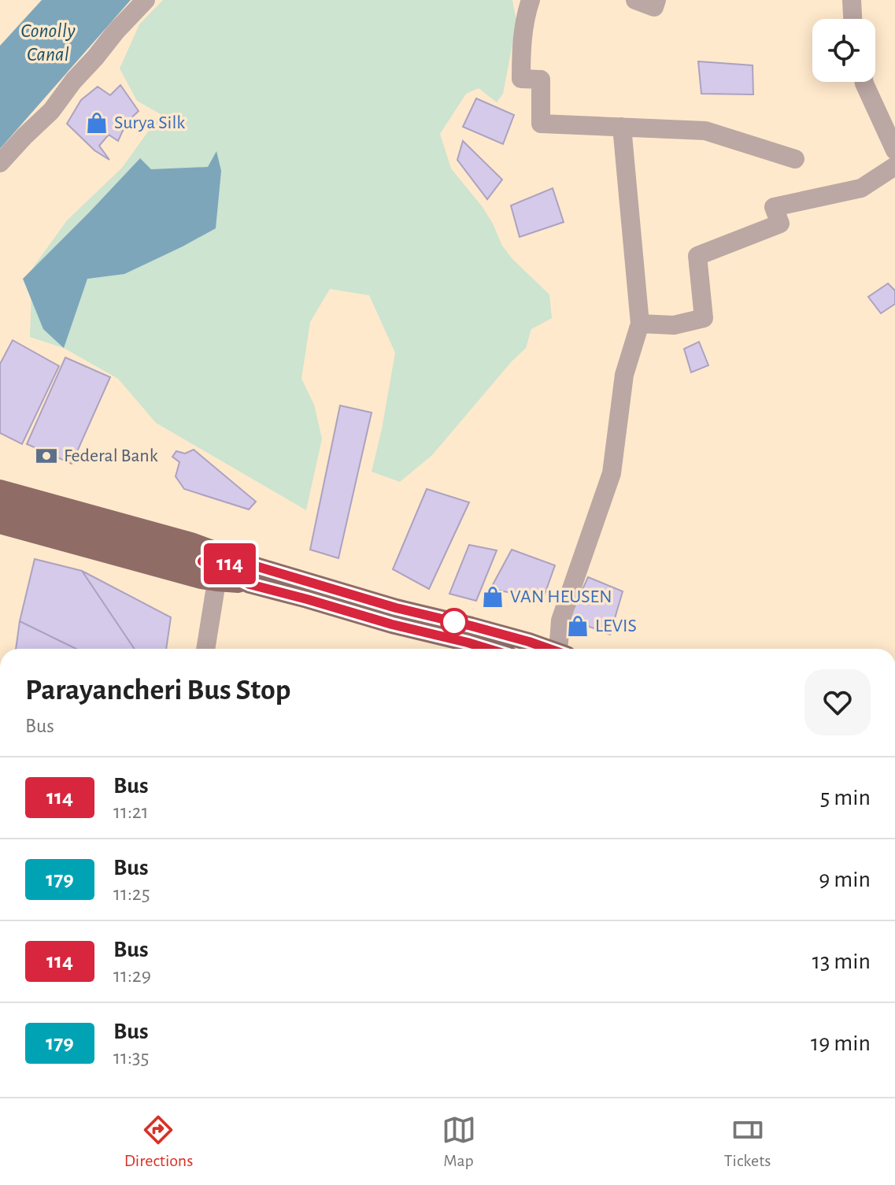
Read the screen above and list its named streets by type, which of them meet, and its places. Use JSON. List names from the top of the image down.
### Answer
{
  "water": ["Conolly Canal"],
  "places": {
    "shop": ["Surya Silk", "VAN HEUSEN", "LEVIS"],
    "bank": ["Federal Bank"]
  },
  "lines": ["bus line 114"],
  "page": {
    "on_map": "114",
    "heading": ["Parayancheri Bus Stop", "Bus"],
    "list": [
      {
        "mark": "114",
        "name": "Bus",
        "note": "11:21",
        "value": "5 min"
      },
      {
        "mark": "179",
        "name": "Bus",
        "note": "11:25",
        "value": "9 min"
      },
      {
        "mark": "114",
        "name": "Bus",
        "note": "11:29",
        "value": "13 min"
      },
      {
        "mark": "179",
        "name": "Bus",
        "note": "11:35",
        "value": "19 min"
      }
    ],
    "tabs": ["Directions", "Map", "Tickets"]
  }
}
